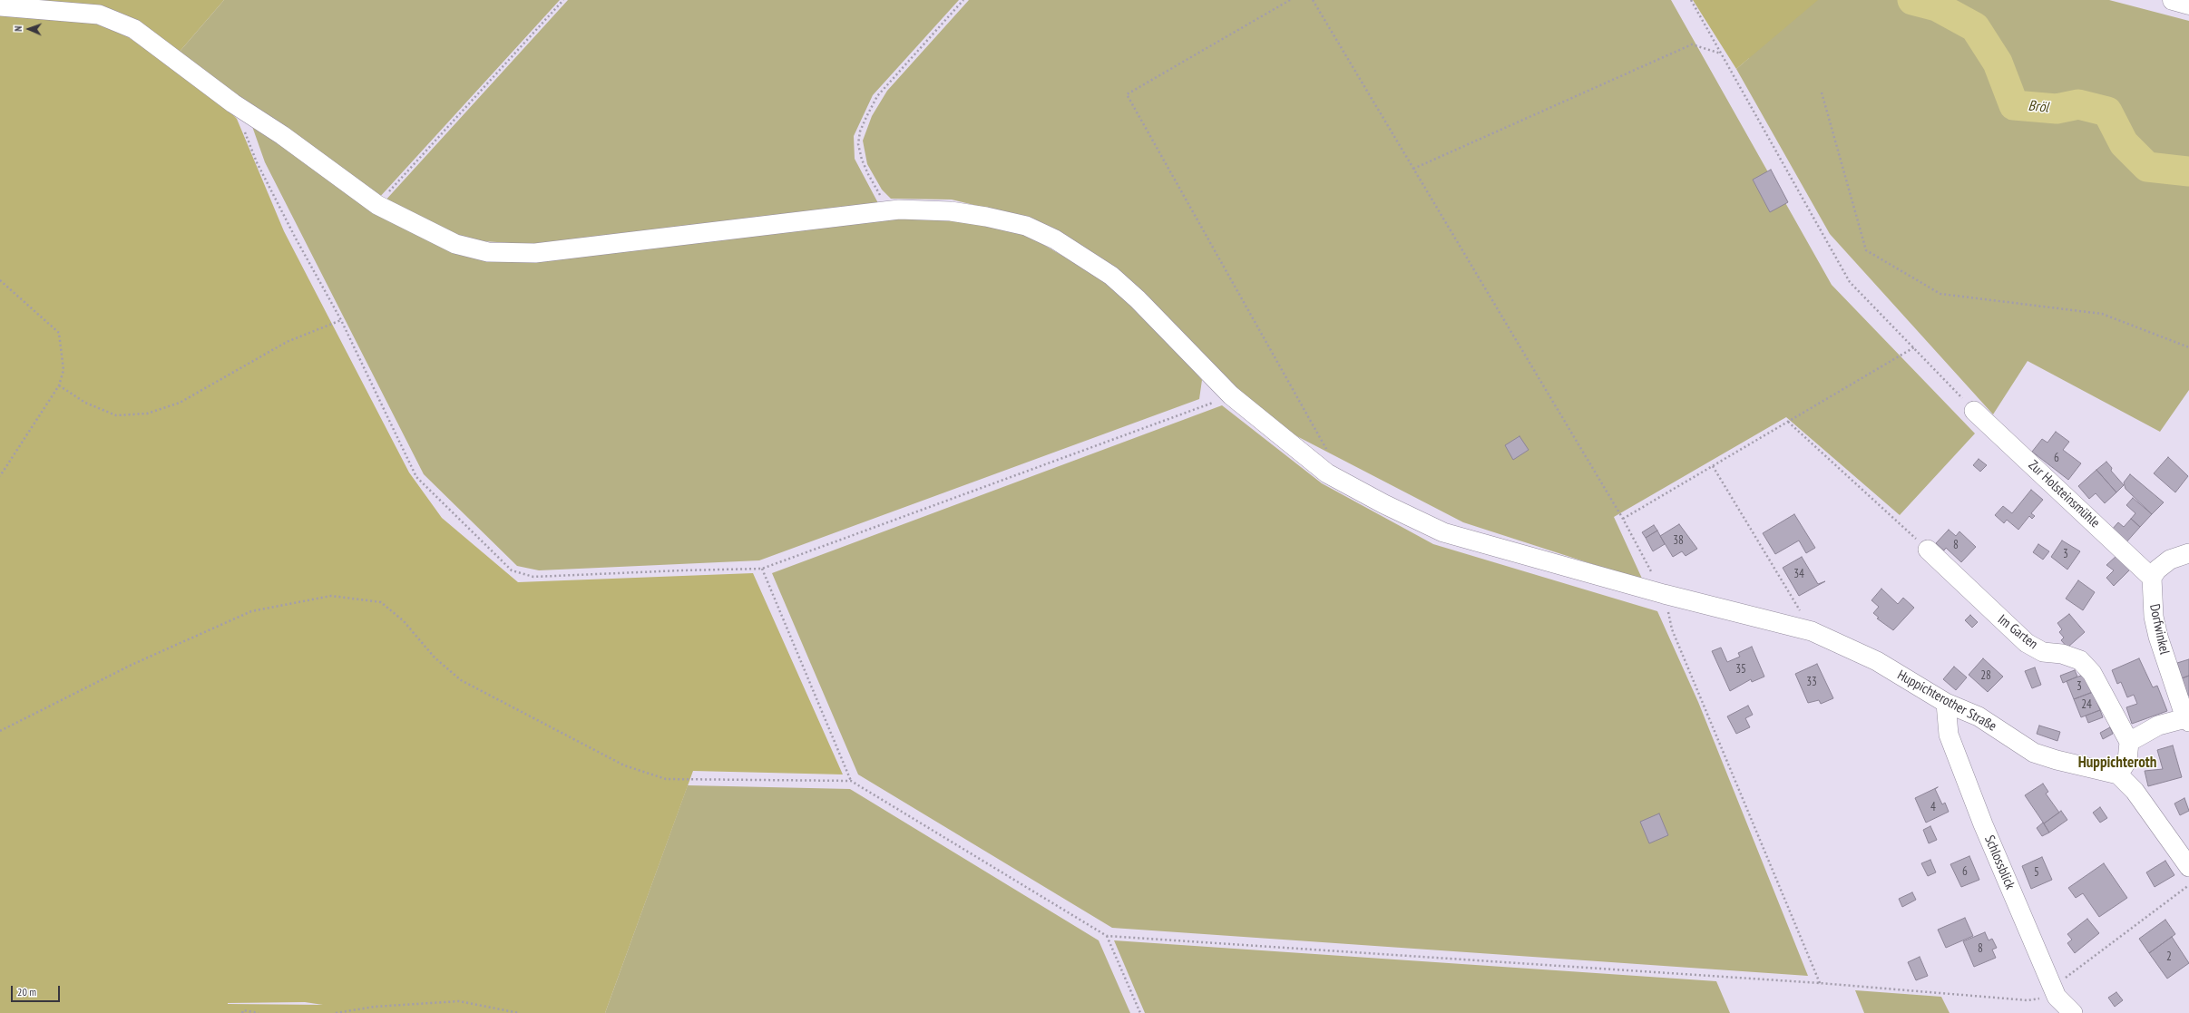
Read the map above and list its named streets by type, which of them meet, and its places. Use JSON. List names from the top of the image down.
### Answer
{
  "streets": {
    "street": [
      "Zur Holsteinsmühle",
      "Dorfwinkel",
      "Im Garten",
      "Huppichterother Straße",
      "Schlossblick"
    ]
  },
  "crossings": [
    ["Zur Holsteinsmühle", "Dorfwinkel"],
    ["Huppichterother Straße", "Schlossblick"]
  ],
  "districts": ["Huppichteroth"],
  "water": ["Bröl"],
  "house_numbers": [
    "6",
    "38",
    "8",
    "3",
    "34",
    "35",
    "28",
    "33",
    "3",
    "24",
    "4",
    "6",
    "5",
    "8",
    "2"
  ],
  "scale_bar": "20 m",
  "north": "left"
}
